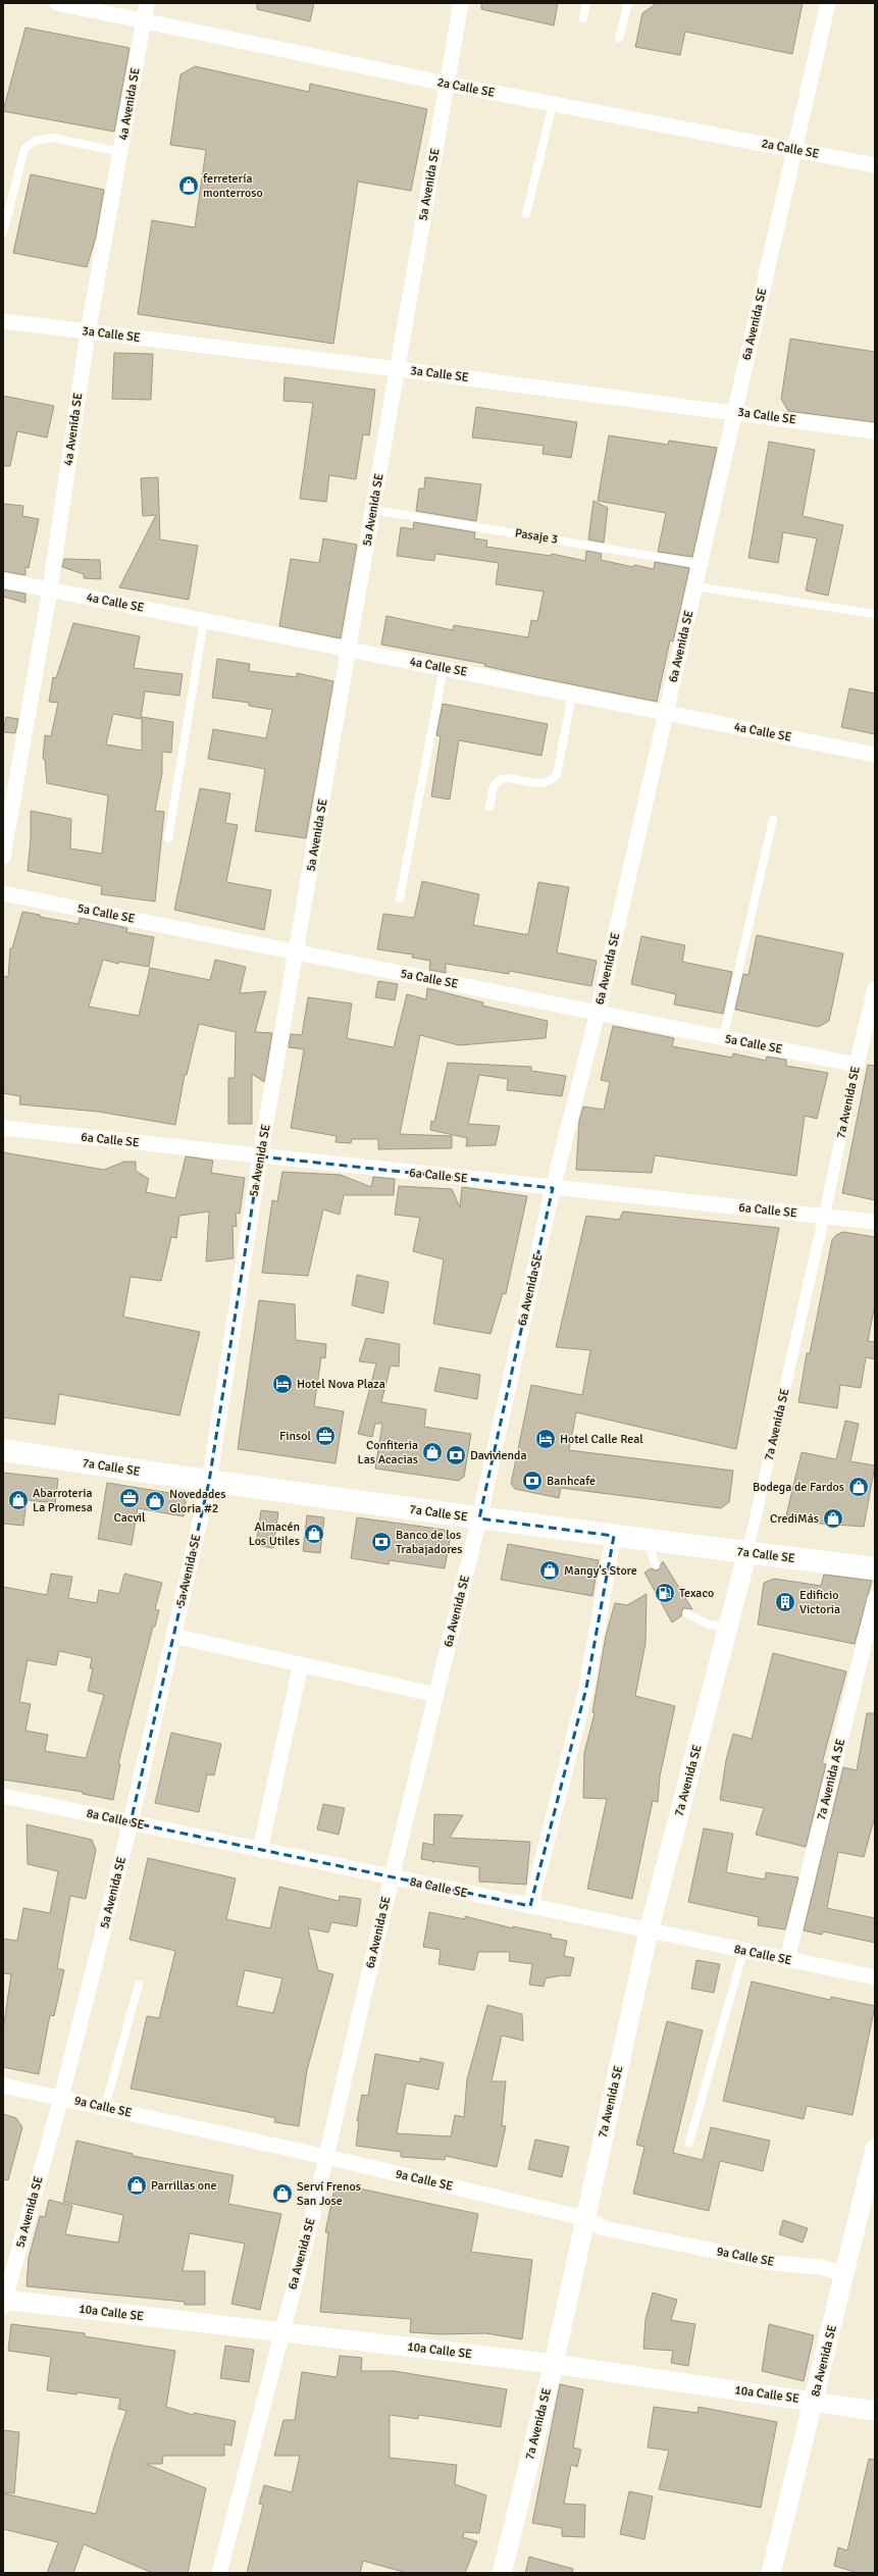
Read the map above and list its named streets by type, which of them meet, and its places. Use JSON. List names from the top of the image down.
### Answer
{
  "streets": {
    "main road": ["7a Calle SE"],
    "street": [
      "2a Calle SE",
      "4a Avenida SE",
      "5a Avenida SE",
      "6a Avenida SE",
      "3a Calle SE",
      "4a Calle SE",
      "5a Calle SE",
      "7a Avenida SE",
      "6a Calle SE",
      "7a Avenida A SE",
      "8a Calle SE",
      "9a Calle SE",
      "10a Calle SE",
      "8a Avenida SE"
    ],
    "lane": ["Pasaje 3"]
  },
  "crossings": [
    ["2a Calle SE", "4a Avenida SE"],
    ["2a Calle SE", "5a Avenida SE"],
    ["2a Calle SE", "6a Avenida SE"],
    ["4a Avenida SE", "3a Calle SE"],
    ["4a Avenida SE", "4a Calle SE"],
    ["5a Avenida SE", "3a Calle SE"],
    ["5a Avenida SE", "Pasaje 3"],
    ["5a Avenida SE", "4a Calle SE"],
    ["5a Avenida SE", "5a Calle SE"],
    ["5a Avenida SE", "6a Calle SE"],
    ["5a Avenida SE", "7a Calle SE"],
    ["5a Avenida SE", "8a Calle SE"],
    ["5a Avenida SE", "9a Calle SE"],
    ["5a Avenida SE", "10a Calle SE"],
    ["6a Avenida SE", "3a Calle SE"],
    ["6a Avenida SE", "Pasaje 3"],
    ["6a Avenida SE", "4a Calle SE"],
    ["6a Avenida SE", "5a Calle SE"],
    ["6a Avenida SE", "6a Calle SE"],
    ["6a Avenida SE", "7a Calle SE"],
    ["6a Avenida SE", "8a Calle SE"],
    ["6a Avenida SE", "9a Calle SE"],
    ["6a Avenida SE", "10a Calle SE"],
    ["5a Calle SE", "7a Avenida SE"],
    ["7a Avenida SE", "6a Calle SE"],
    ["7a Avenida SE", "7a Calle SE"],
    ["7a Avenida SE", "8a Calle SE"],
    ["7a Avenida SE", "9a Calle SE"],
    ["7a Avenida SE", "10a Calle SE"],
    ["7a Avenida A SE", "8a Calle SE"],
    ["9a Calle SE", "8a Avenida SE"],
    ["10a Calle SE", "8a Avenida SE"]
  ],
  "places": {
    "shop": [
      "ferretería monterroso",
      "Confiteria Las Acacias",
      "Bodega de Fardos",
      "Abarroteria La Promesa",
      "Novedades Gloria #2",
      "CrediMás",
      "Almacén Los Utiles",
      "Mangy's Store",
      "Parrillas one",
      "Serví Frenos San Jose"
    ],
    "hotel": ["Hotel Nova Plaza", "Hotel Calle Real"],
    "office": ["Finsol", "Cacvil"],
    "bank": ["Davivienda", "Banhcafe", "Banco de los Trabajadores"],
    "fuel station": ["Texaco"],
    "building": ["Edificio Victoria"]
  }
}
